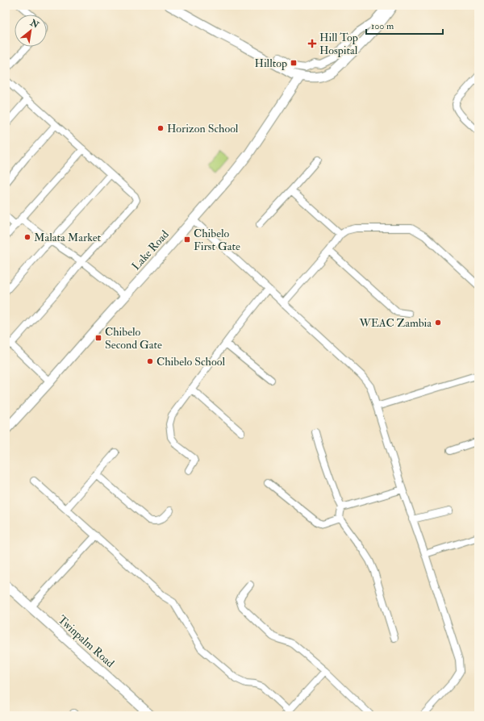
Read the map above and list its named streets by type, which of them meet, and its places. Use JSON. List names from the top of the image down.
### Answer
{
  "streets": {
    "main road": ["Lake Road", "Twinpalm Road"]
  },
  "places": {
    "health": ["Hill Top Hospital"],
    "transit": ["Hilltop", "Chibelo First Gate", "Chibelo Second Gate"],
    "other": [
      "Horizon School",
      "Malata Market",
      "WEAC Zambia",
      "Chibelo School"
    ]
  },
  "scale_bar": "100 m",
  "north": "top right"
}
